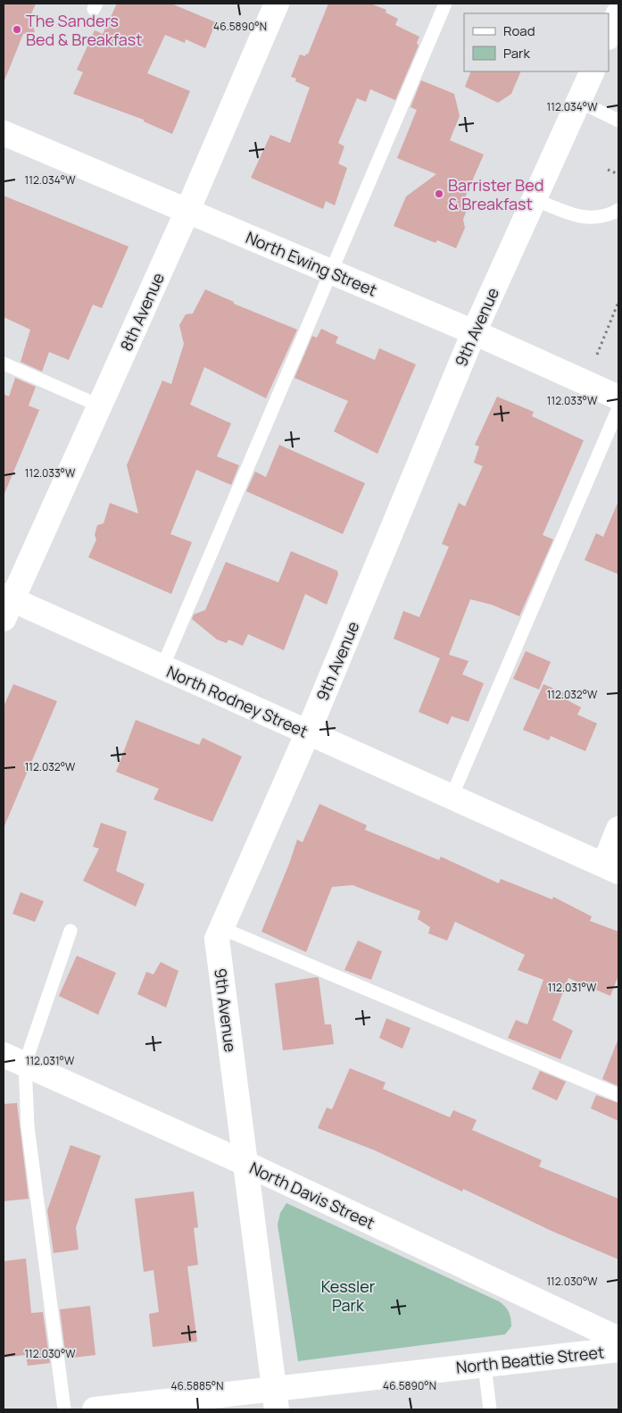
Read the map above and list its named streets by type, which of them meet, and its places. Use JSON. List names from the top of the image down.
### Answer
{
  "streets": {
    "street": [
      "North Ewing Street",
      "8th Avenue",
      "9th Avenue",
      "North Rodney Street",
      "North Davis Street",
      "North Beattie Street"
    ]
  },
  "crossings": [
    ["North Ewing Street", "8th Avenue"],
    ["North Ewing Street", "9th Avenue"],
    ["8th Avenue", "North Rodney Street"],
    ["9th Avenue", "North Rodney Street"],
    ["9th Avenue", "North Davis Street"],
    ["9th Avenue", "North Beattie Street"]
  ],
  "parks": ["Kessler Park"],
  "places": ["The Sanders Bed & Breakfast", "Barrister Bed & Breakfast"],
  "legend": ["Road", "Park"],
  "coordinates": [
    "46.5890°N",
    "112.034°W",
    "112.033°W",
    "112.032°W",
    "112.031°W",
    "112.030°W",
    "46.5885°N"
  ]
}
